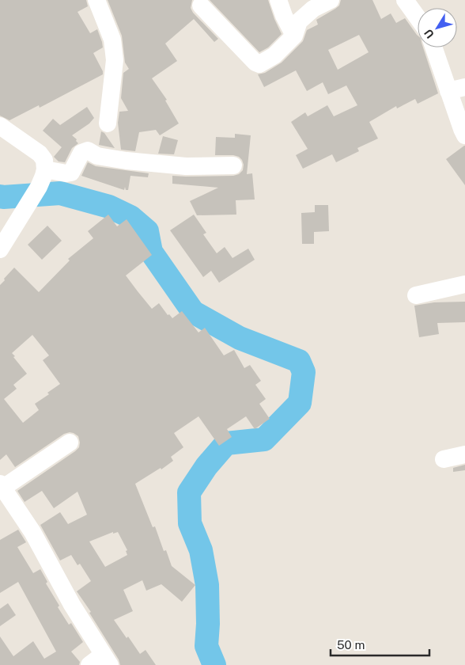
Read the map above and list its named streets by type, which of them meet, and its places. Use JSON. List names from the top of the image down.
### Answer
{
  "scale_bar": "50 m",
  "north": "bottom left"
}
